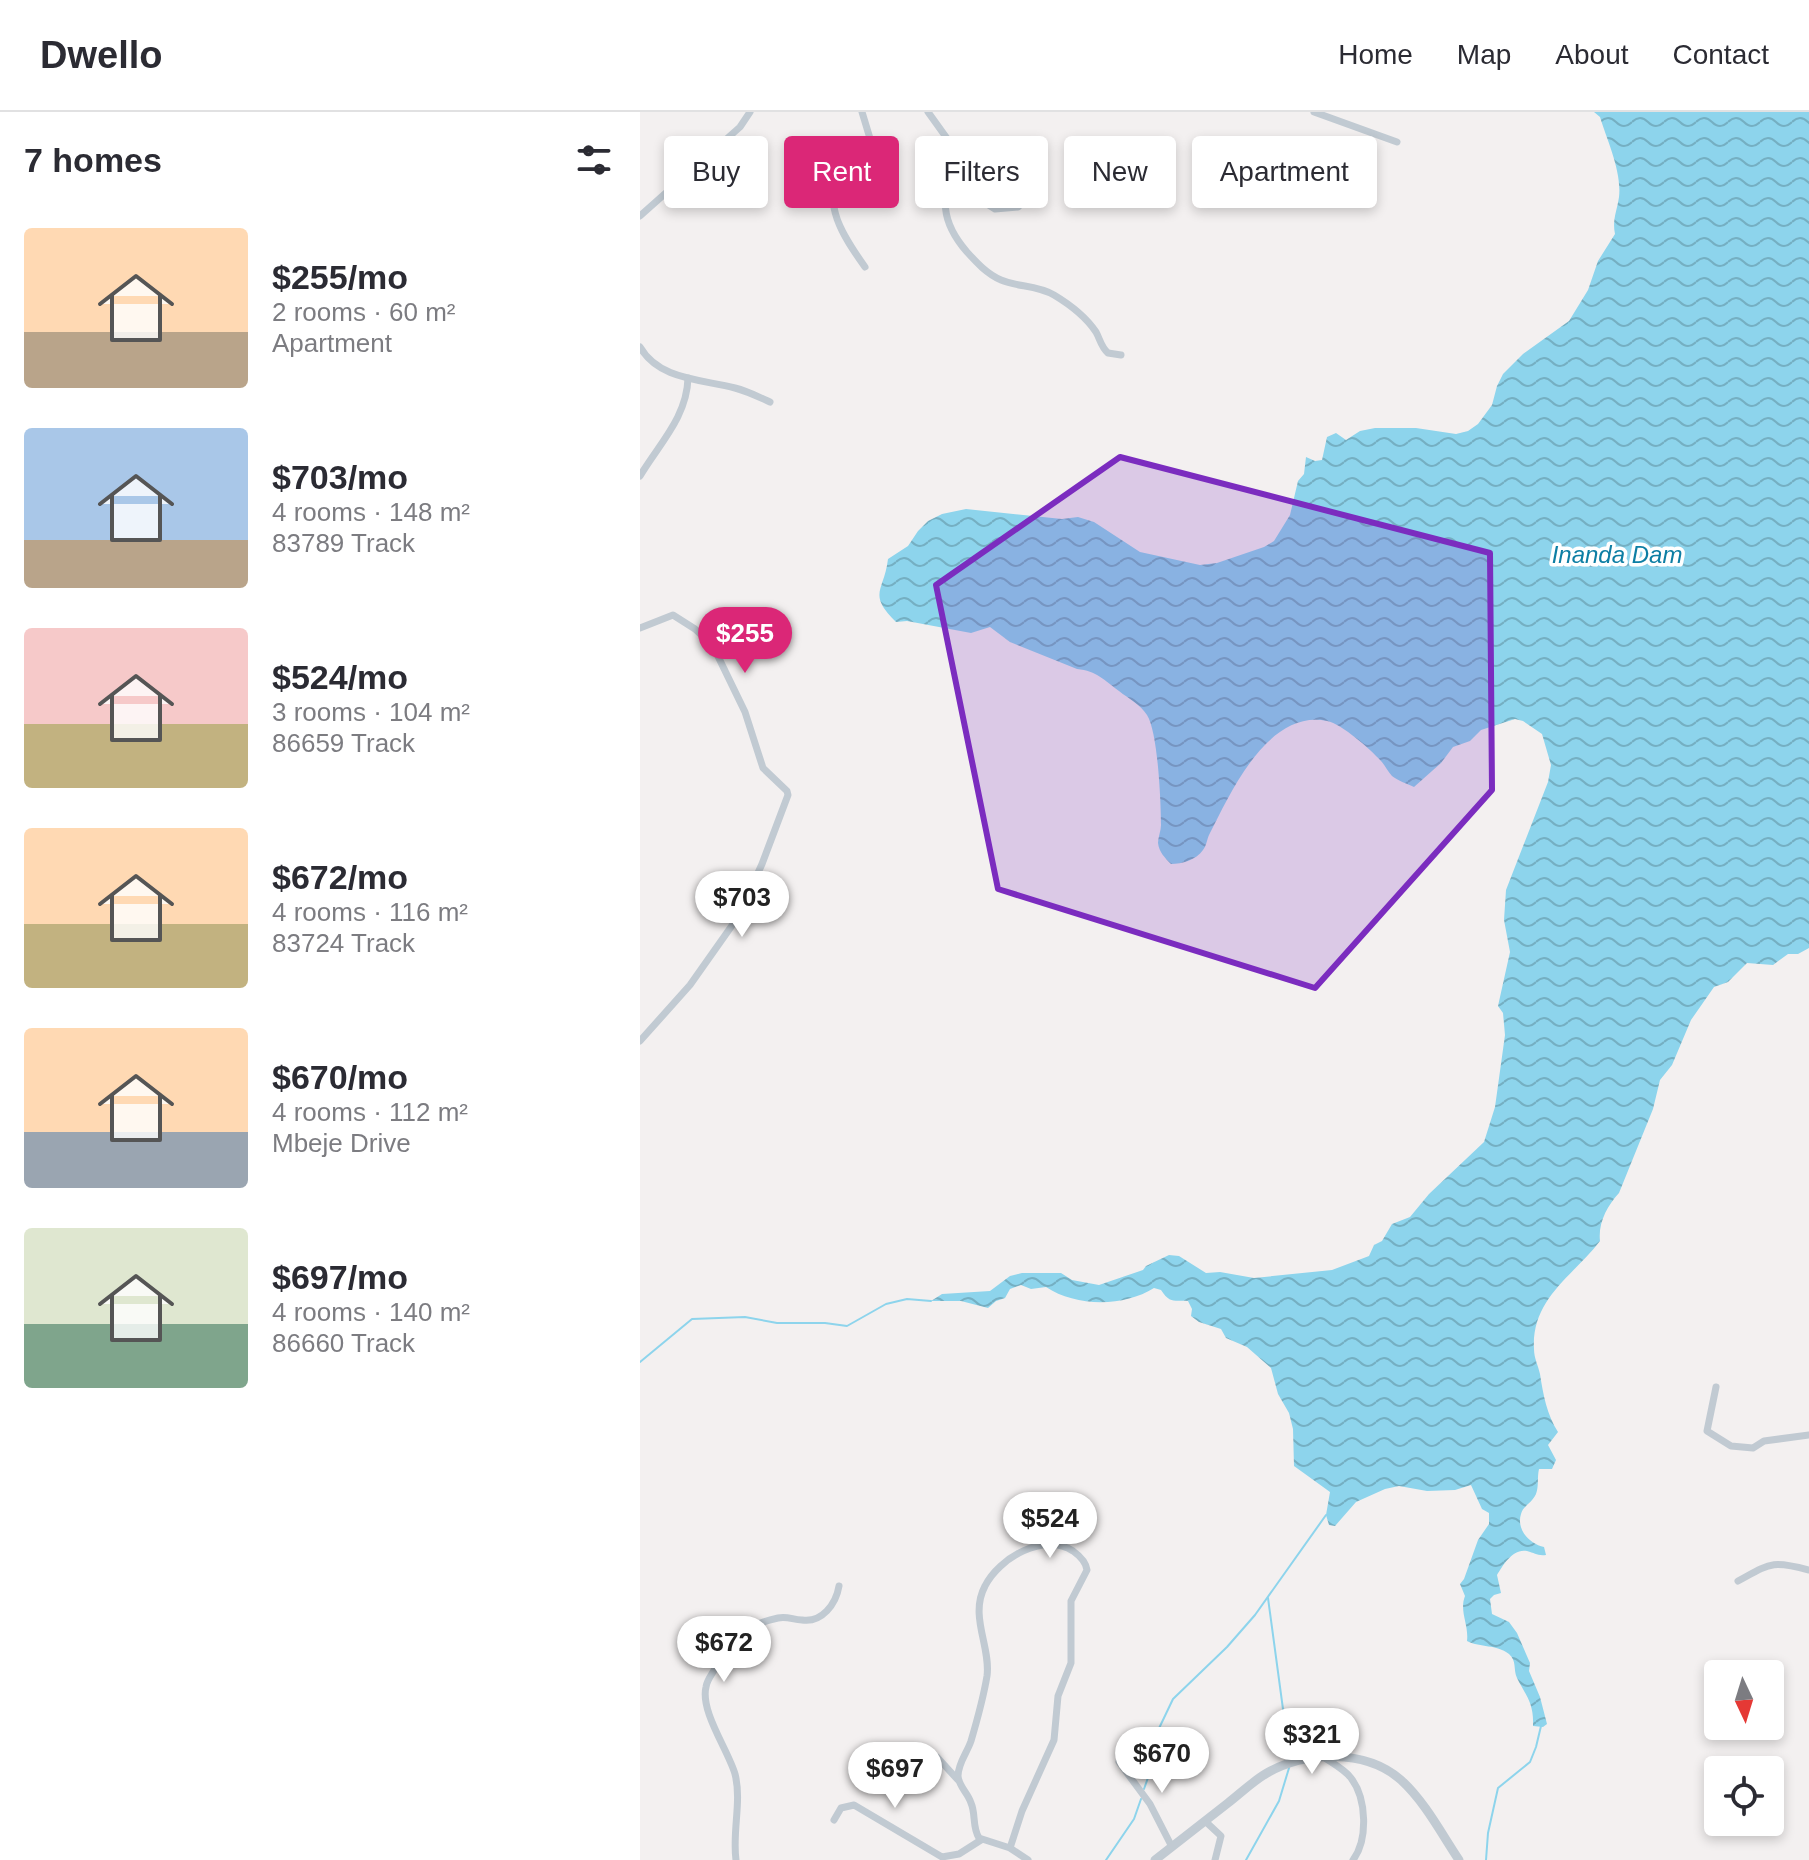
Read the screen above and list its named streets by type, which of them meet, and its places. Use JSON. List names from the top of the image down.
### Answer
{
  "water": ["Inanda Dam"],
  "north": "bottom",
  "page": {
    "header": "Dwello",
    "nav": [
      "Home",
      "Map",
      "About",
      "Contact"
    ],
    "heading": "7 homes",
    "chip": [
      "Buy",
      "Rent",
      "Filters",
      "New",
      "Apartment"
    ],
    "list": [
      {
        "name": "$255/mo",
        "note": "2 rooms · 60 m² · Apartment"
      },
      {
        "name": "$703/mo",
        "note": "4 rooms · 148 m² · 83789 Track"
      },
      {
        "name": "$524/mo",
        "note": "3 rooms · 104 m² · 86659 Track"
      },
      {
        "name": "$672/mo",
        "note": "4 rooms · 116 m² · 83724 Track"
      },
      {
        "name": "$670/mo",
        "note": "4 rooms · 112 m² · Mbeje Drive"
      },
      {
        "name": "$697/mo",
        "note": "4 rooms · 140 m² · 86660 Track"
      }
    ],
    "price": [
      "$255",
      "$703",
      "$524",
      "$672",
      "$321",
      "$670",
      "$697"
    ]
  }
}
